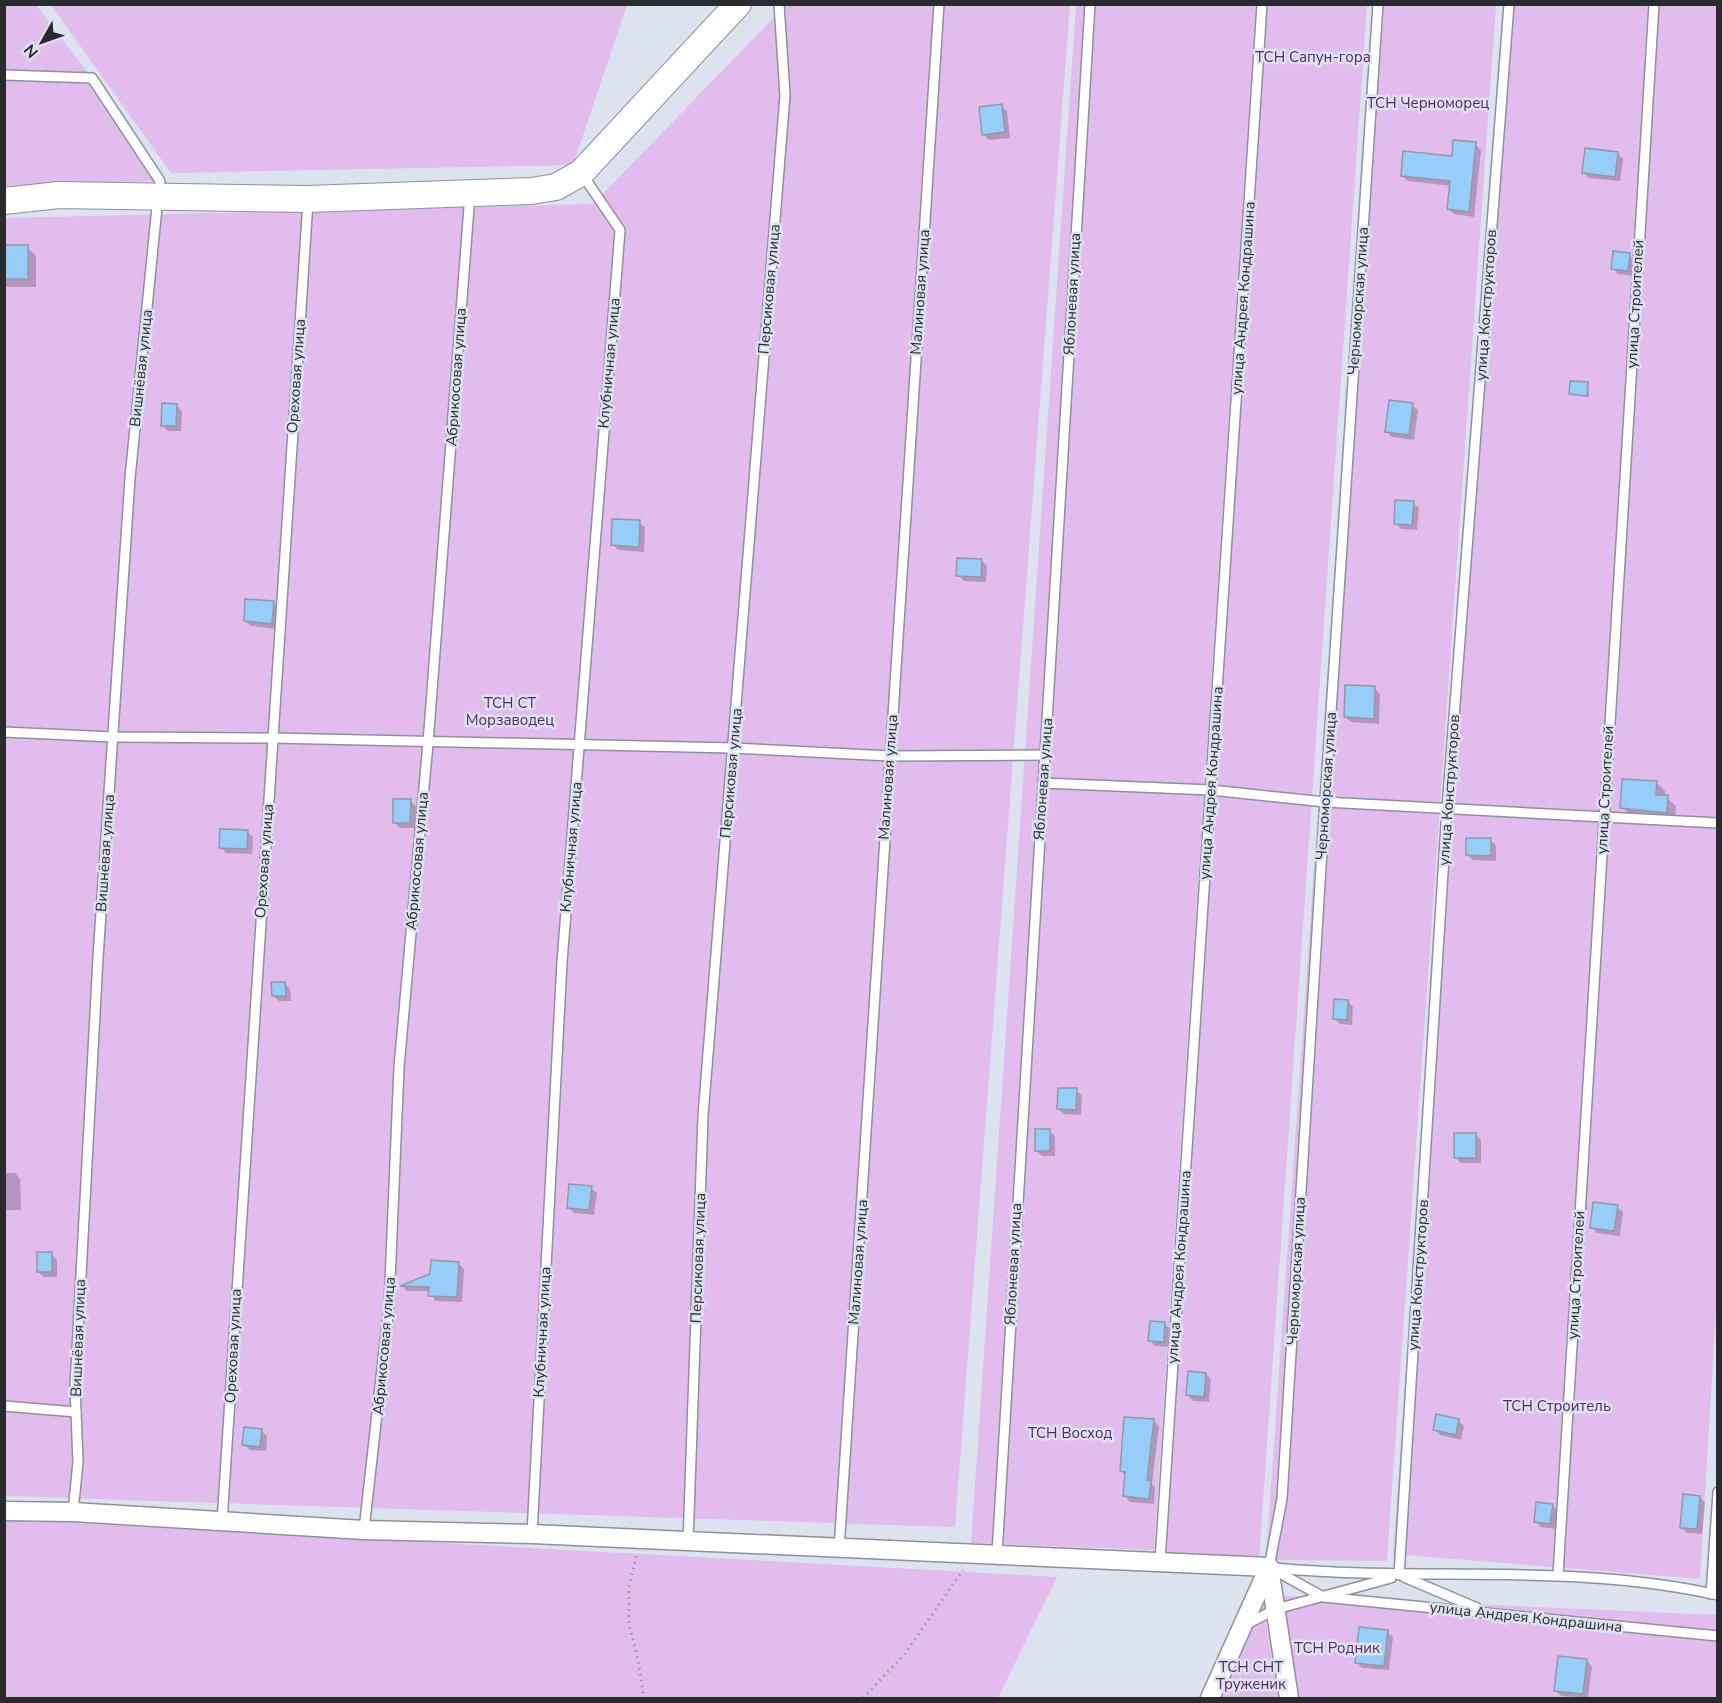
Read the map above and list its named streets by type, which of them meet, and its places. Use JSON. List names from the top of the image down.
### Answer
{
  "streets": {
    "lane": [
      "Персиковая улица",
      "Малиновая улица",
      "Яблоневая улица",
      "улица Андрея Кондрашина",
      "Черноморская улица",
      "улица Строителей",
      "улица Конструкторов",
      "Клубничная улица",
      "Вишнёвая улица",
      "Ореховая улица",
      "Абрикосовая улица"
    ]
  },
  "crossings": [
    ["улица Андрея Кондрашина", "Черноморская улица"]
  ],
  "parks": [
    "ТСН Сапун-гора",
    "ТСН Черноморец",
    "ТСН СТ Морзаводец",
    "ТСН Строитель",
    "ТСН Восход",
    "ТСН Родник",
    "ТСН СНТ Труженик"
  ],
  "north": "bottom left"
}
